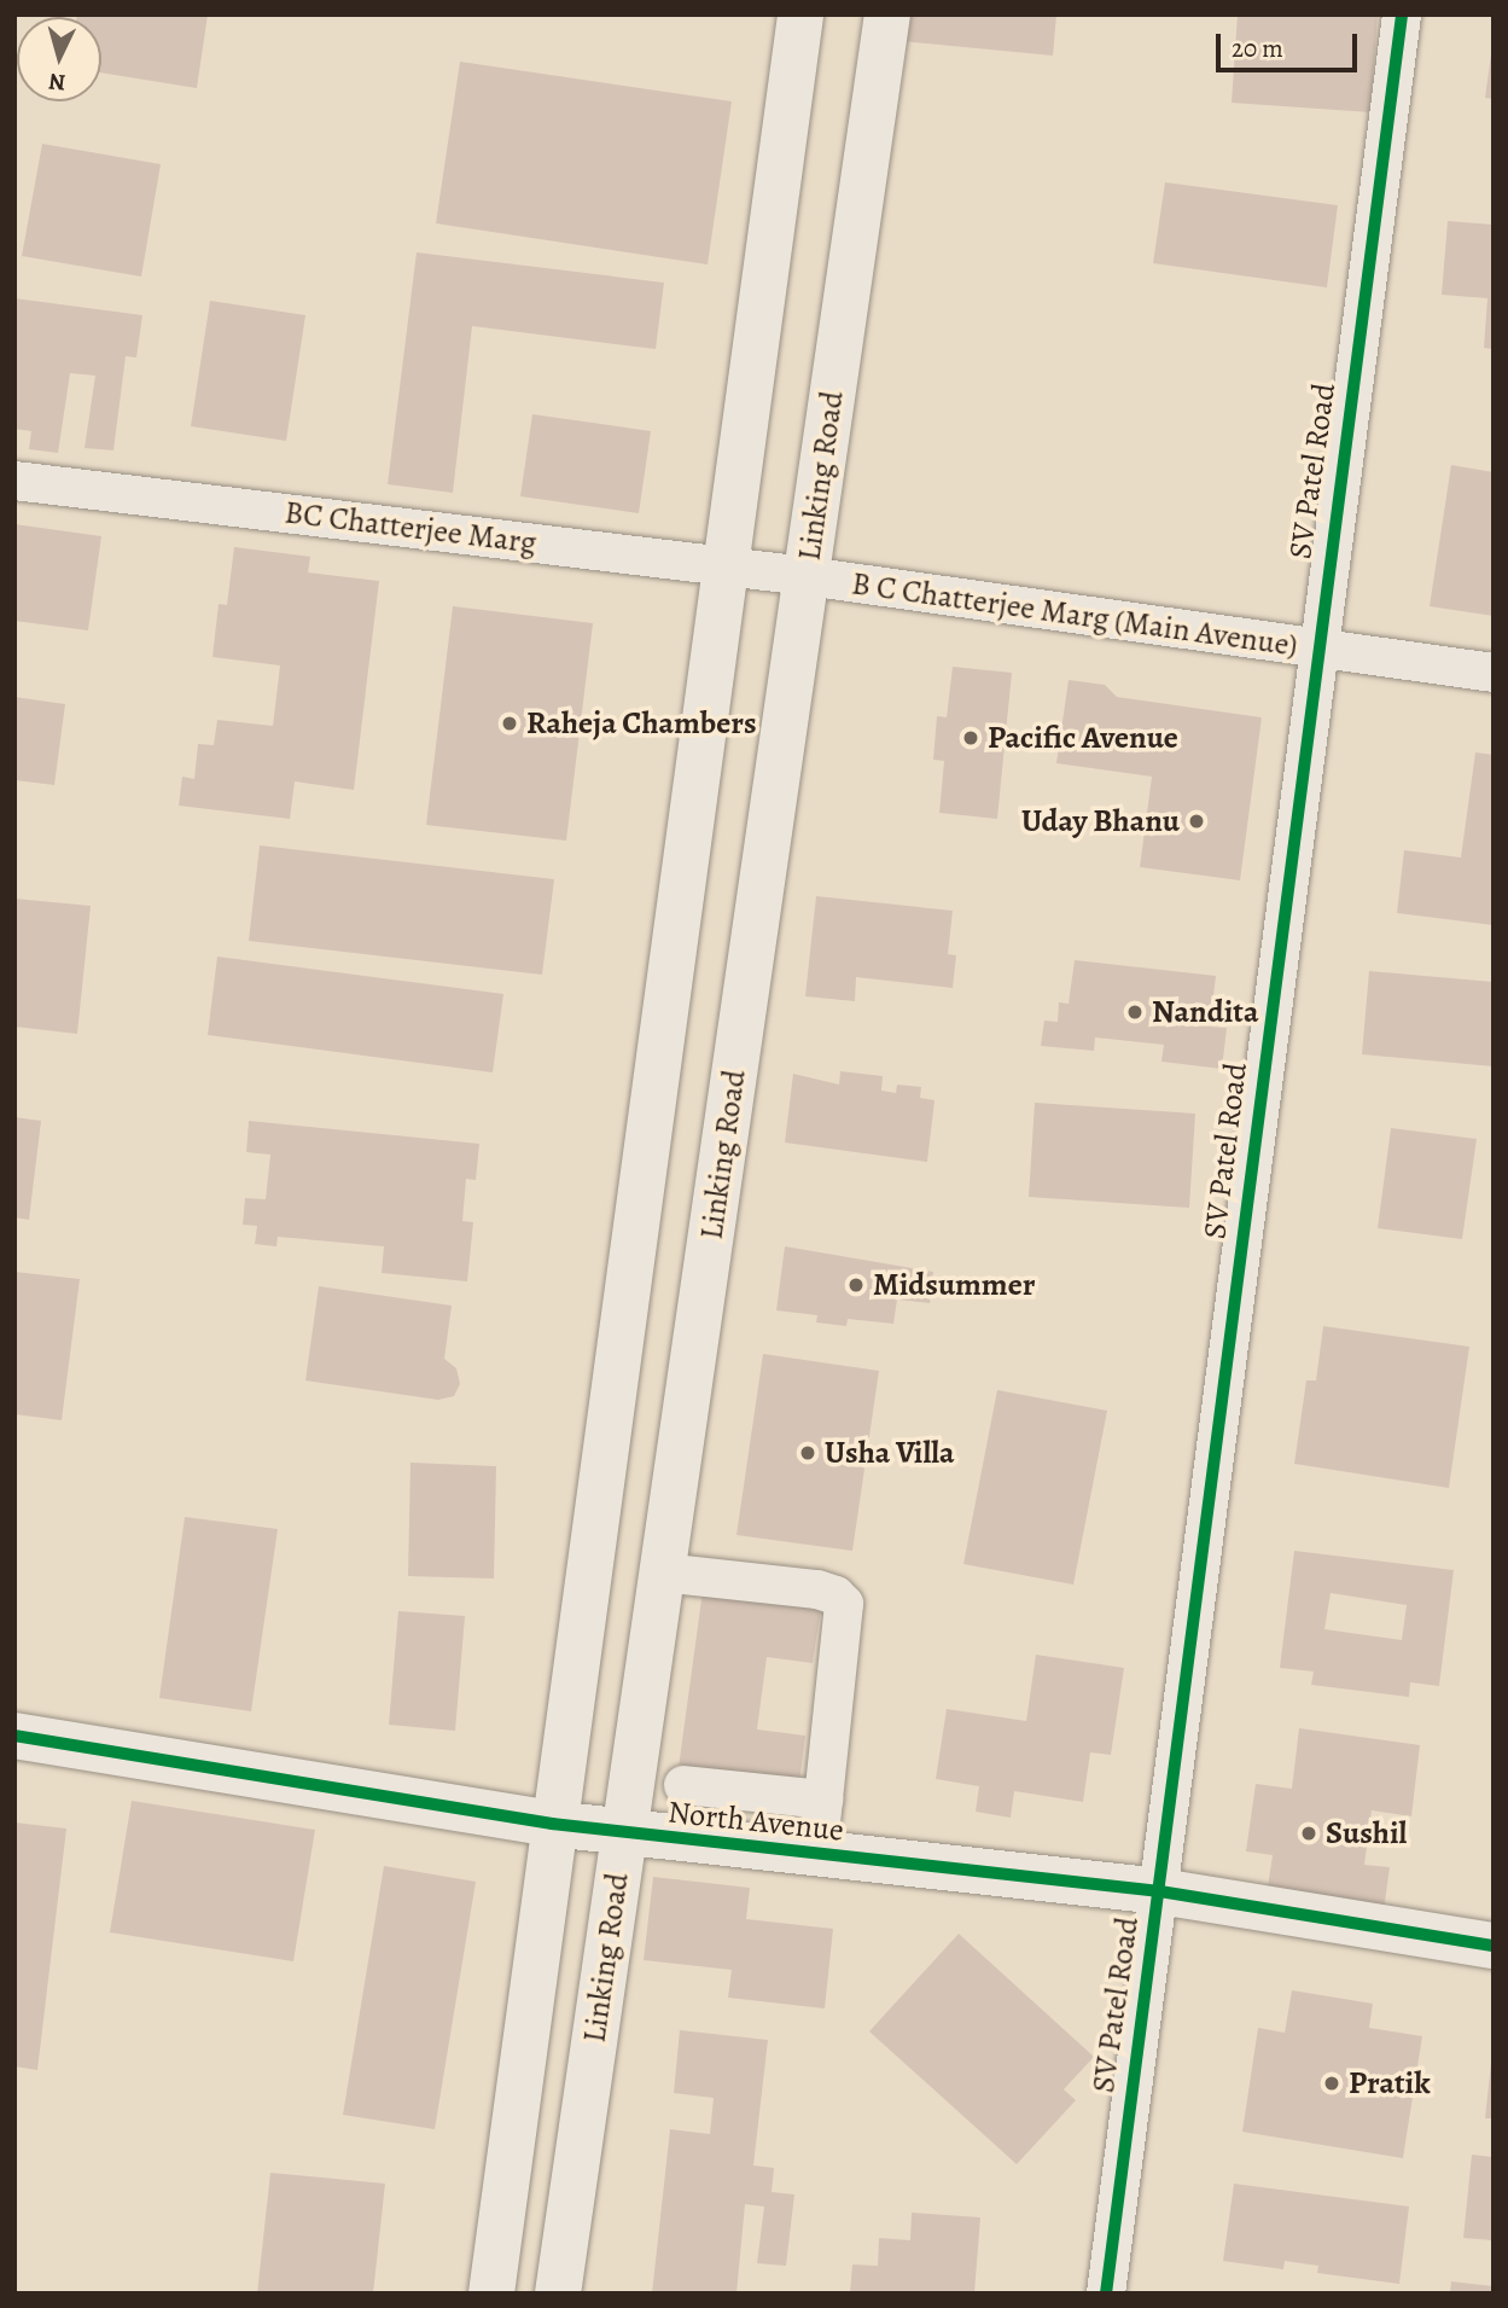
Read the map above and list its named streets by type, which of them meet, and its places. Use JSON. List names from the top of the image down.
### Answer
{
  "streets": {
    "main road": ["Linking Road", "North Avenue"],
    "street": ["SV Patel Road", "BC Chatterjee Marg", "B C Chatterjee Marg (Main Avenue)"]
  },
  "crossings": [
    ["SV Patel Road", "B C Chatterjee Marg (Main Avenue)"],
    ["SV Patel Road", "North Avenue"],
    ["Linking Road", "BC Chatterjee Marg"],
    ["Linking Road", "B C Chatterjee Marg (Main Avenue)"],
    ["Linking Road", "North Avenue"],
    ["BC Chatterjee Marg", "B C Chatterjee Marg (Main Avenue)"]
  ],
  "places": [
    "Raheja Chambers",
    "Pacific Avenue",
    "Uday Bhanu",
    "Nandita",
    "Midsummer",
    "Usha Villa",
    "Sushil",
    "Pratik"
  ],
  "scale_bar": "20 m",
  "north": "bottom"
}
